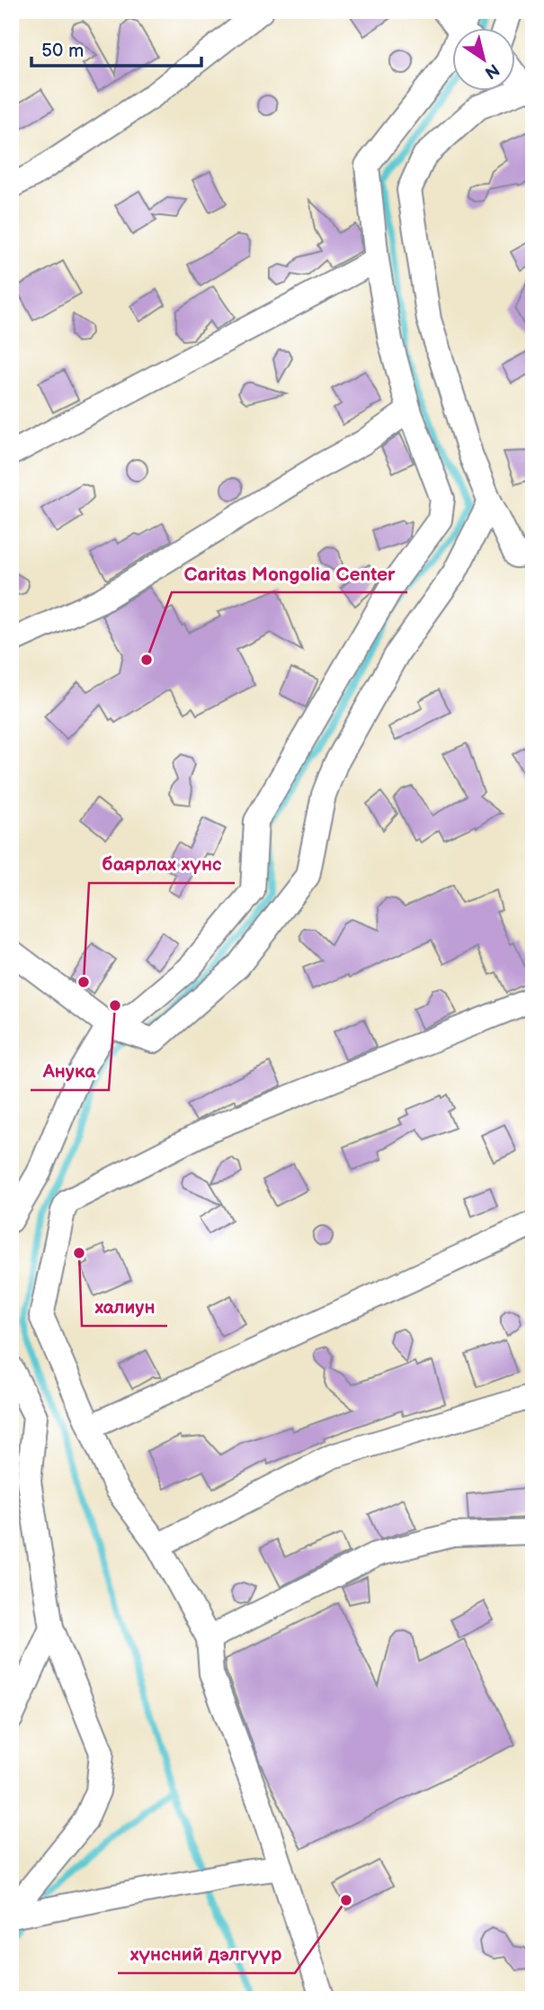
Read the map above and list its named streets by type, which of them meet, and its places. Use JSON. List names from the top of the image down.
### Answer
{
  "places": [
    "Caritas Mongolia Center",
    "баярлах хүнс",
    "Анука",
    "халиун",
    "хүнсний дэлгүүр"
  ],
  "scale_bar": "50 m",
  "north": "bottom right"
}
